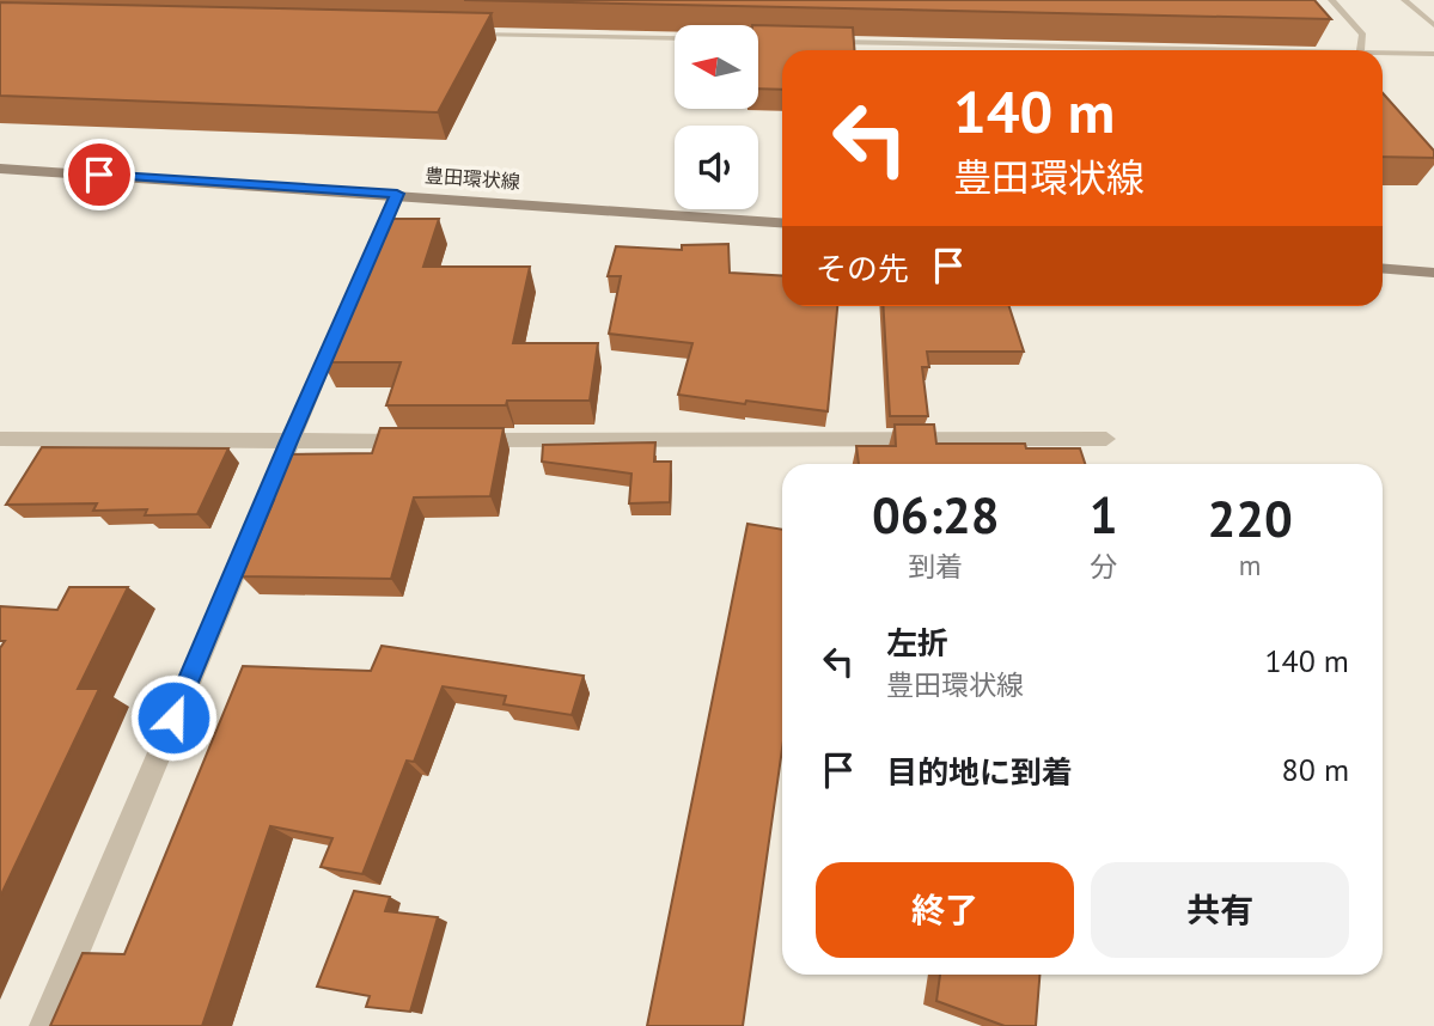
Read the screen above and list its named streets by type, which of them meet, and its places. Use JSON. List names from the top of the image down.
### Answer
{
  "streets": {
    "main road": ["豊田環状線"]
  },
  "north": "left",
  "page": {
    "turn": ["140 m", "豊田環状線"],
    "then": "その先",
    "eta": [
      "06:28",
      "到着",
      "1",
      "分",
      "220",
      "m"
    ],
    "list": [
      {
        "name": "左折",
        "note": "豊田環状線",
        "value": "140 m"
      },
      {
        "name": "目的地に到着",
        "value": "80 m"
      }
    ],
    "buttons": ["終了", "共有"]
  }
}
